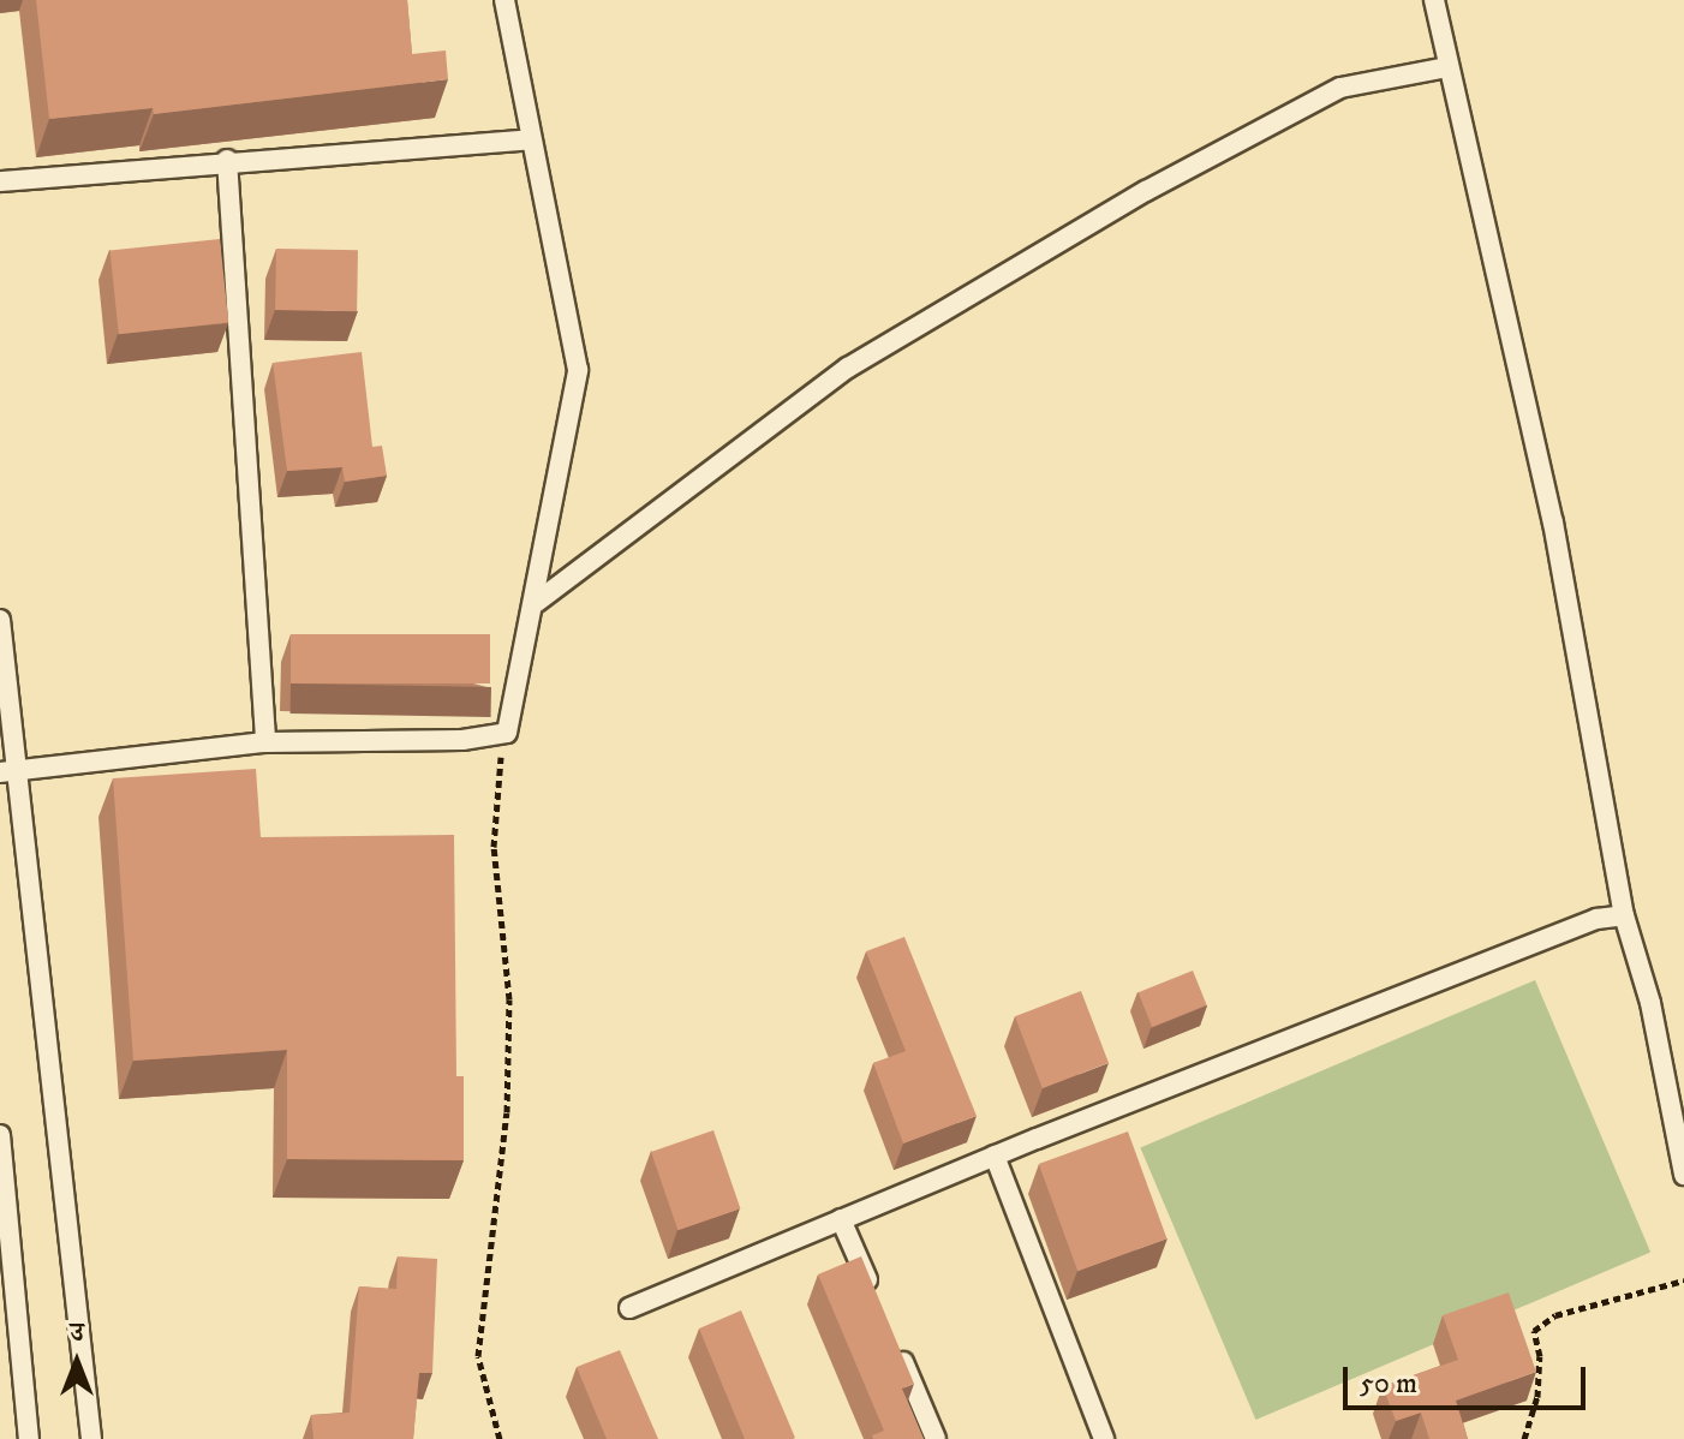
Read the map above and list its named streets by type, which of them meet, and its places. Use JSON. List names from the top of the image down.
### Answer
{
  "scale_bar": "50 m",
  "north": "top"
}
